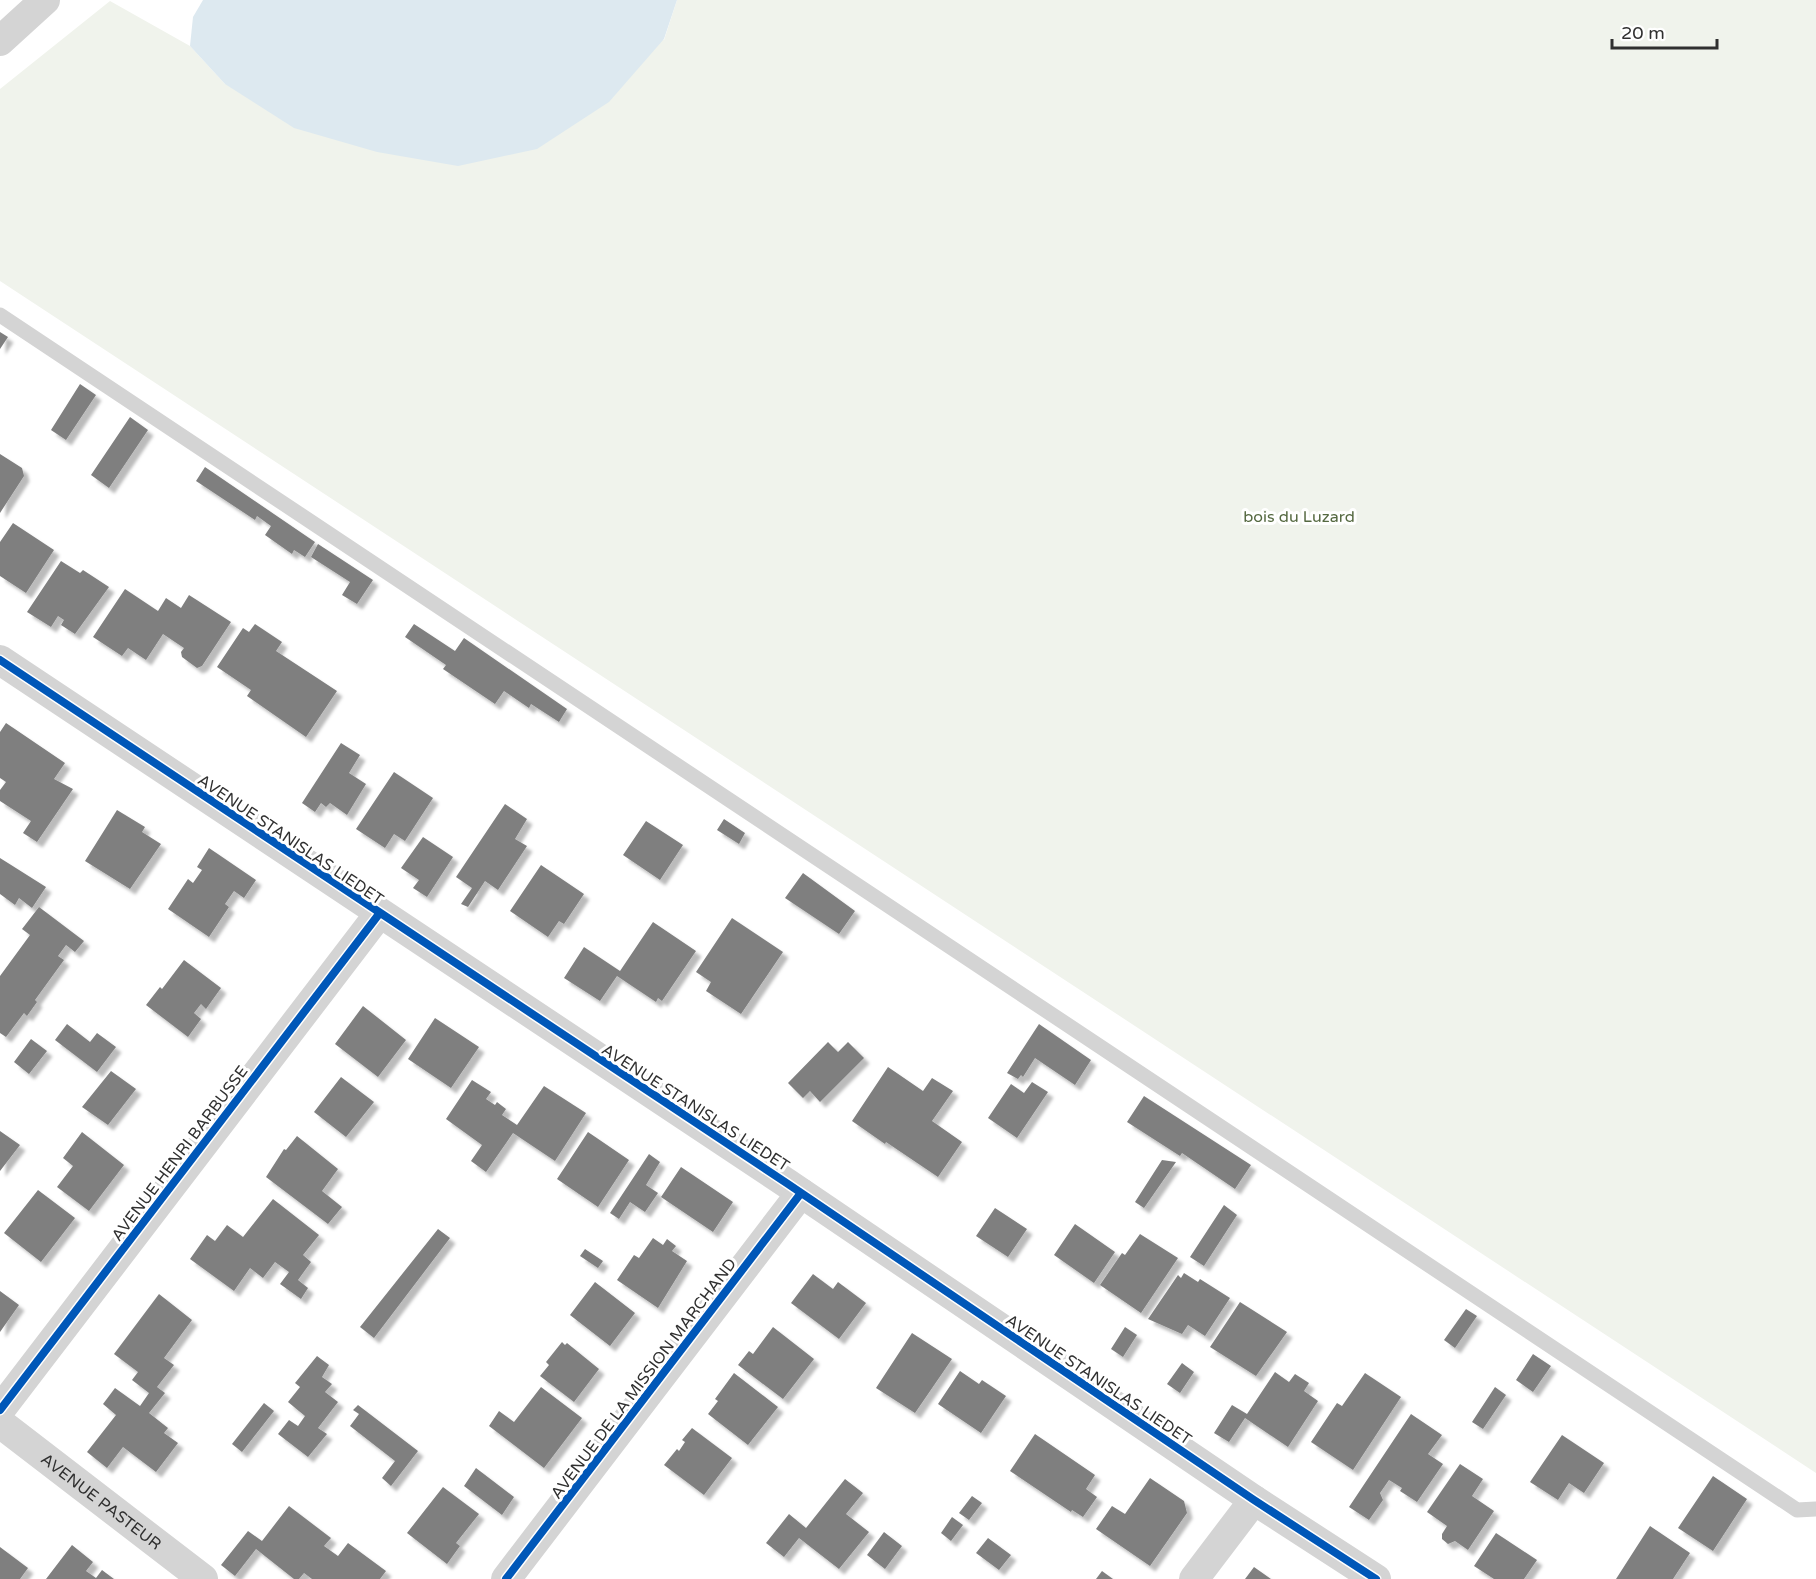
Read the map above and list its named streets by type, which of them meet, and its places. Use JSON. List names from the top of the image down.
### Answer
{
  "streets": {
    "street": [
      "AVENUE STANISLAS LIEDET",
      "AVENUE HENRI BARBUSSE",
      "AVENUE DE LA MISSION MARCHAND",
      "AVENUE PASTEUR"
    ]
  },
  "crossings": [
    ["AVENUE STANISLAS LIEDET", "AVENUE HENRI BARBUSSE"],
    ["AVENUE STANISLAS LIEDET", "AVENUE DE LA MISSION MARCHAND"]
  ],
  "parks": ["bois du Luzard"],
  "scale_bar": "20 m"
}
